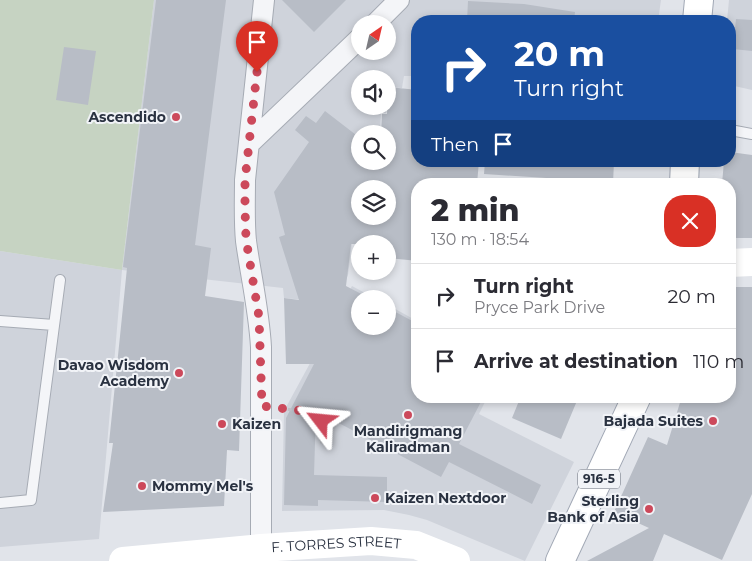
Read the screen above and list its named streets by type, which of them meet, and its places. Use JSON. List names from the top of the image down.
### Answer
{
  "streets": {
    "main road": ["916-5", "F. TORRES STREET"]
  },
  "places": [
    "Ascendido",
    "Davao Wisdom Academy",
    "Mandirigmang Kaliradman",
    "Bajada Suites",
    "Kaizen",
    "Mommy Mel's",
    "Kaizen Nextdoor",
    "Sterling Bank of Asia"
  ],
  "north": "top right",
  "page": {
    "map_buttons": ["+", "−"],
    "turn": ["20 m", "Turn right"],
    "then": "Then",
    "heading": ["2 min", "130 m · 18:54"],
    "list": [
      {
        "name": "Turn right",
        "note": "Pryce Park Drive",
        "value": "20 m"
      },
      {
        "name": "Arrive at destination",
        "value": "110 m"
      }
    ]
  }
}
